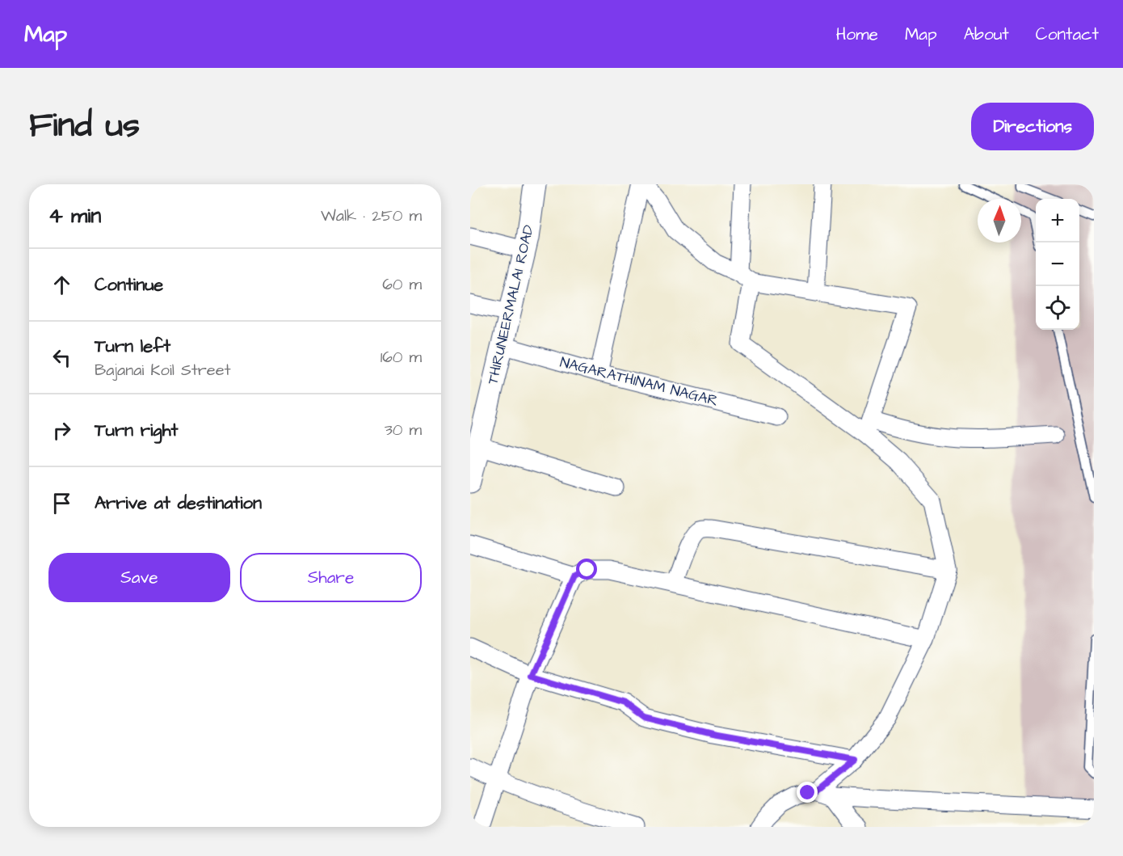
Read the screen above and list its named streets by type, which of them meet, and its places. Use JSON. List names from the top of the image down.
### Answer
{
  "streets": {
    "street": ["THIRUNEERMALAI ROAD", "NAGARATHINAM NAGAR"]
  },
  "crossings": [
    ["THIRUNEERMALAI ROAD", "NAGARATHINAM NAGAR"]
  ],
  "north": "top",
  "page": {
    "header": "Map",
    "nav": [
      "Home",
      "Map",
      "About",
      "Contact"
    ],
    "title": "Find us",
    "buttons": [
      "Directions",
      ["Save", "Share"]
    ],
    "heading": ["4 min", "Walk · 250 m"],
    "map_buttons": ["+", "−"],
    "list": [
      ["Continue", "60 m"],
      ["Turn left", "Bajanai Koil Street", "160 m"],
      ["Turn right", "30 m"],
      "Arrive at destination"
    ]
  }
}
